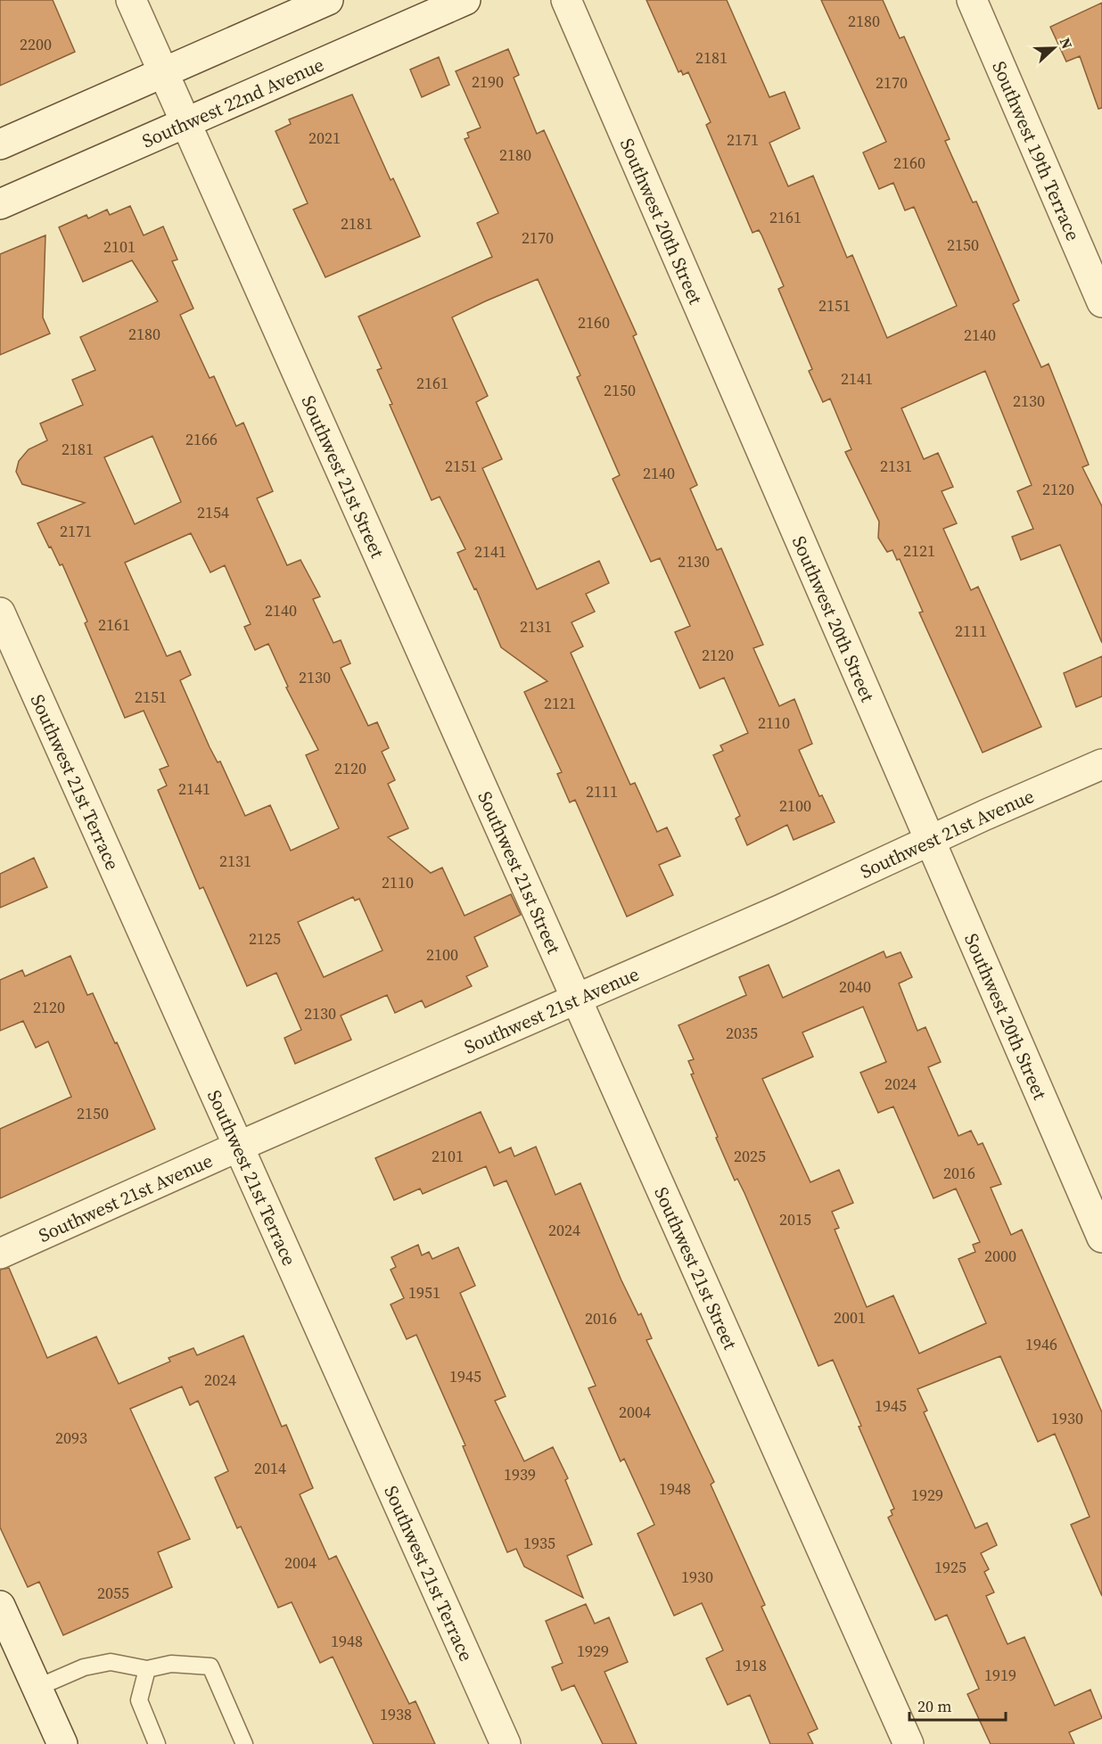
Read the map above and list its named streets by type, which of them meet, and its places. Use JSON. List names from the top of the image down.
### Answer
{
  "streets": {
    "street": [
      "Southwest 22nd Avenue",
      "Southwest 19th Terrace",
      "Southwest 20th Street",
      "Southwest 21st Street",
      "Southwest 21st Terrace",
      "Southwest 21st Avenue"
    ]
  },
  "crossings": [
    ["Southwest 22nd Avenue", "Southwest 21st Street"],
    ["Southwest 20th Street", "Southwest 21st Avenue"],
    ["Southwest 21st Street", "Southwest 21st Avenue"],
    ["Southwest 21st Terrace", "Southwest 21st Avenue"]
  ],
  "house_numbers": [
    "2180",
    "2200",
    "2181",
    "2190",
    "2170",
    "2021",
    "2171",
    "2180",
    "2160",
    "2161",
    "2181",
    "2170",
    "2150",
    "2101",
    "2151",
    "2160",
    "2180",
    "2140",
    "2141",
    "2161",
    "2150",
    "2130",
    "2166",
    "2181",
    "2151",
    "2131",
    "2140",
    "2120",
    "2154",
    "2171",
    "2121",
    "2141",
    "2130",
    "2140",
    "2161",
    "2131",
    "2111",
    "2120",
    "2130",
    "2151",
    "2121",
    "2110",
    "2120",
    "2141",
    "2111",
    "2100",
    "2131",
    "2110",
    "2125",
    "2100",
    "2040",
    "2120",
    "2130",
    "2035",
    "2024",
    "2150",
    "2101",
    "2025",
    "2016",
    "2015",
    "2024",
    "2000",
    "1951",
    "2001",
    "2016",
    "1946",
    "1945",
    "2024",
    "1945",
    "2004",
    "1930",
    "2093",
    "2014",
    "1939",
    "1948",
    "1929",
    "1935",
    "2004",
    "1925",
    "1930",
    "2055",
    "1948",
    "1929",
    "1918",
    "1919",
    "1938"
  ],
  "scale_bar": "20 m",
  "north": "right"
}
